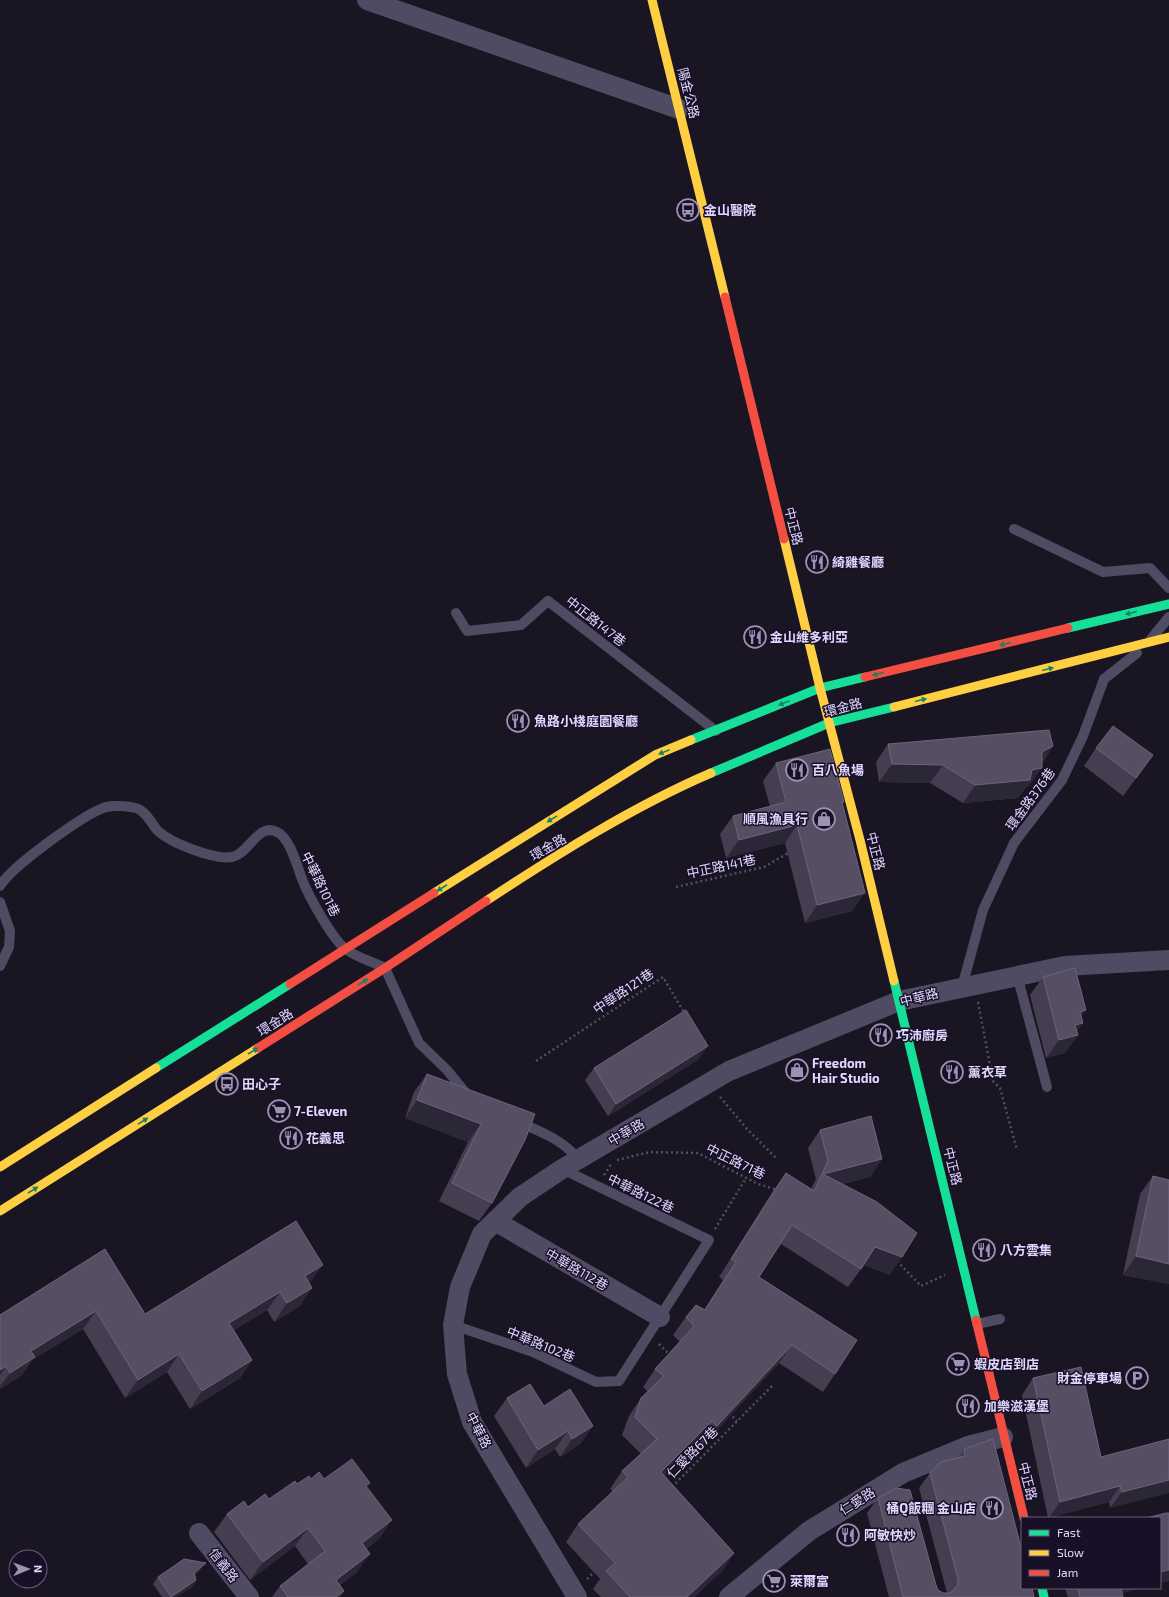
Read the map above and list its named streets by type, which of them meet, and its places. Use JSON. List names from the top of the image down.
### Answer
{
  "streets": {
    "main road": ["陽金公路", "中正路", "環金路"],
    "street": [
      "中華路",
      "中華路112巷",
      "仁愛路",
      "信義路"
    ],
    "lane": [
      "中正路147巷",
      "環金路376巷",
      "中華路101巷",
      "中華路122巷",
      "中華路102巷"
    ],
    "path": [
      "中正路141巷",
      "中華路121巷",
      "中正路71巷",
      "仁愛路67巷"
    ]
  },
  "crossings": [
    ["陽金公路", "中正路"],
    ["中正路", "環金路"],
    ["中正路", "中華路"],
    ["中正路", "仁愛路"],
    ["中正路147巷", "環金路"],
    ["環金路", "環金路376巷"],
    ["環金路", "中華路101巷"],
    ["環金路376巷", "中華路"],
    ["中華路", "中華路122巷"],
    ["中華路", "中華路112巷"],
    ["中華路", "中華路102巷"],
    ["中正路71巷", "中華路122巷"]
  ],
  "places": {
    "bus stop": ["金山醫院", "田心子"],
    "restaurant": [
      "綺雞餐廳",
      "金山維多利亞",
      "魚路小棧庭園餐廳",
      "百八魚場",
      "巧沛廚房",
      "薰衣草",
      "花義思",
      "八方雲集",
      "加樂滋漢堡",
      "桶Q飯糰 金山店",
      "阿敏快炒"
    ],
    "shop": ["順風漁具行", "Freedom Hair Studio"],
    "supermarket": ["7-Eleven", "蝦皮店到店", "萊爾富"],
    "parking": ["財金停車場"]
  },
  "legend": ["Fast", "Slow", "Jam"],
  "north": "right"
}
